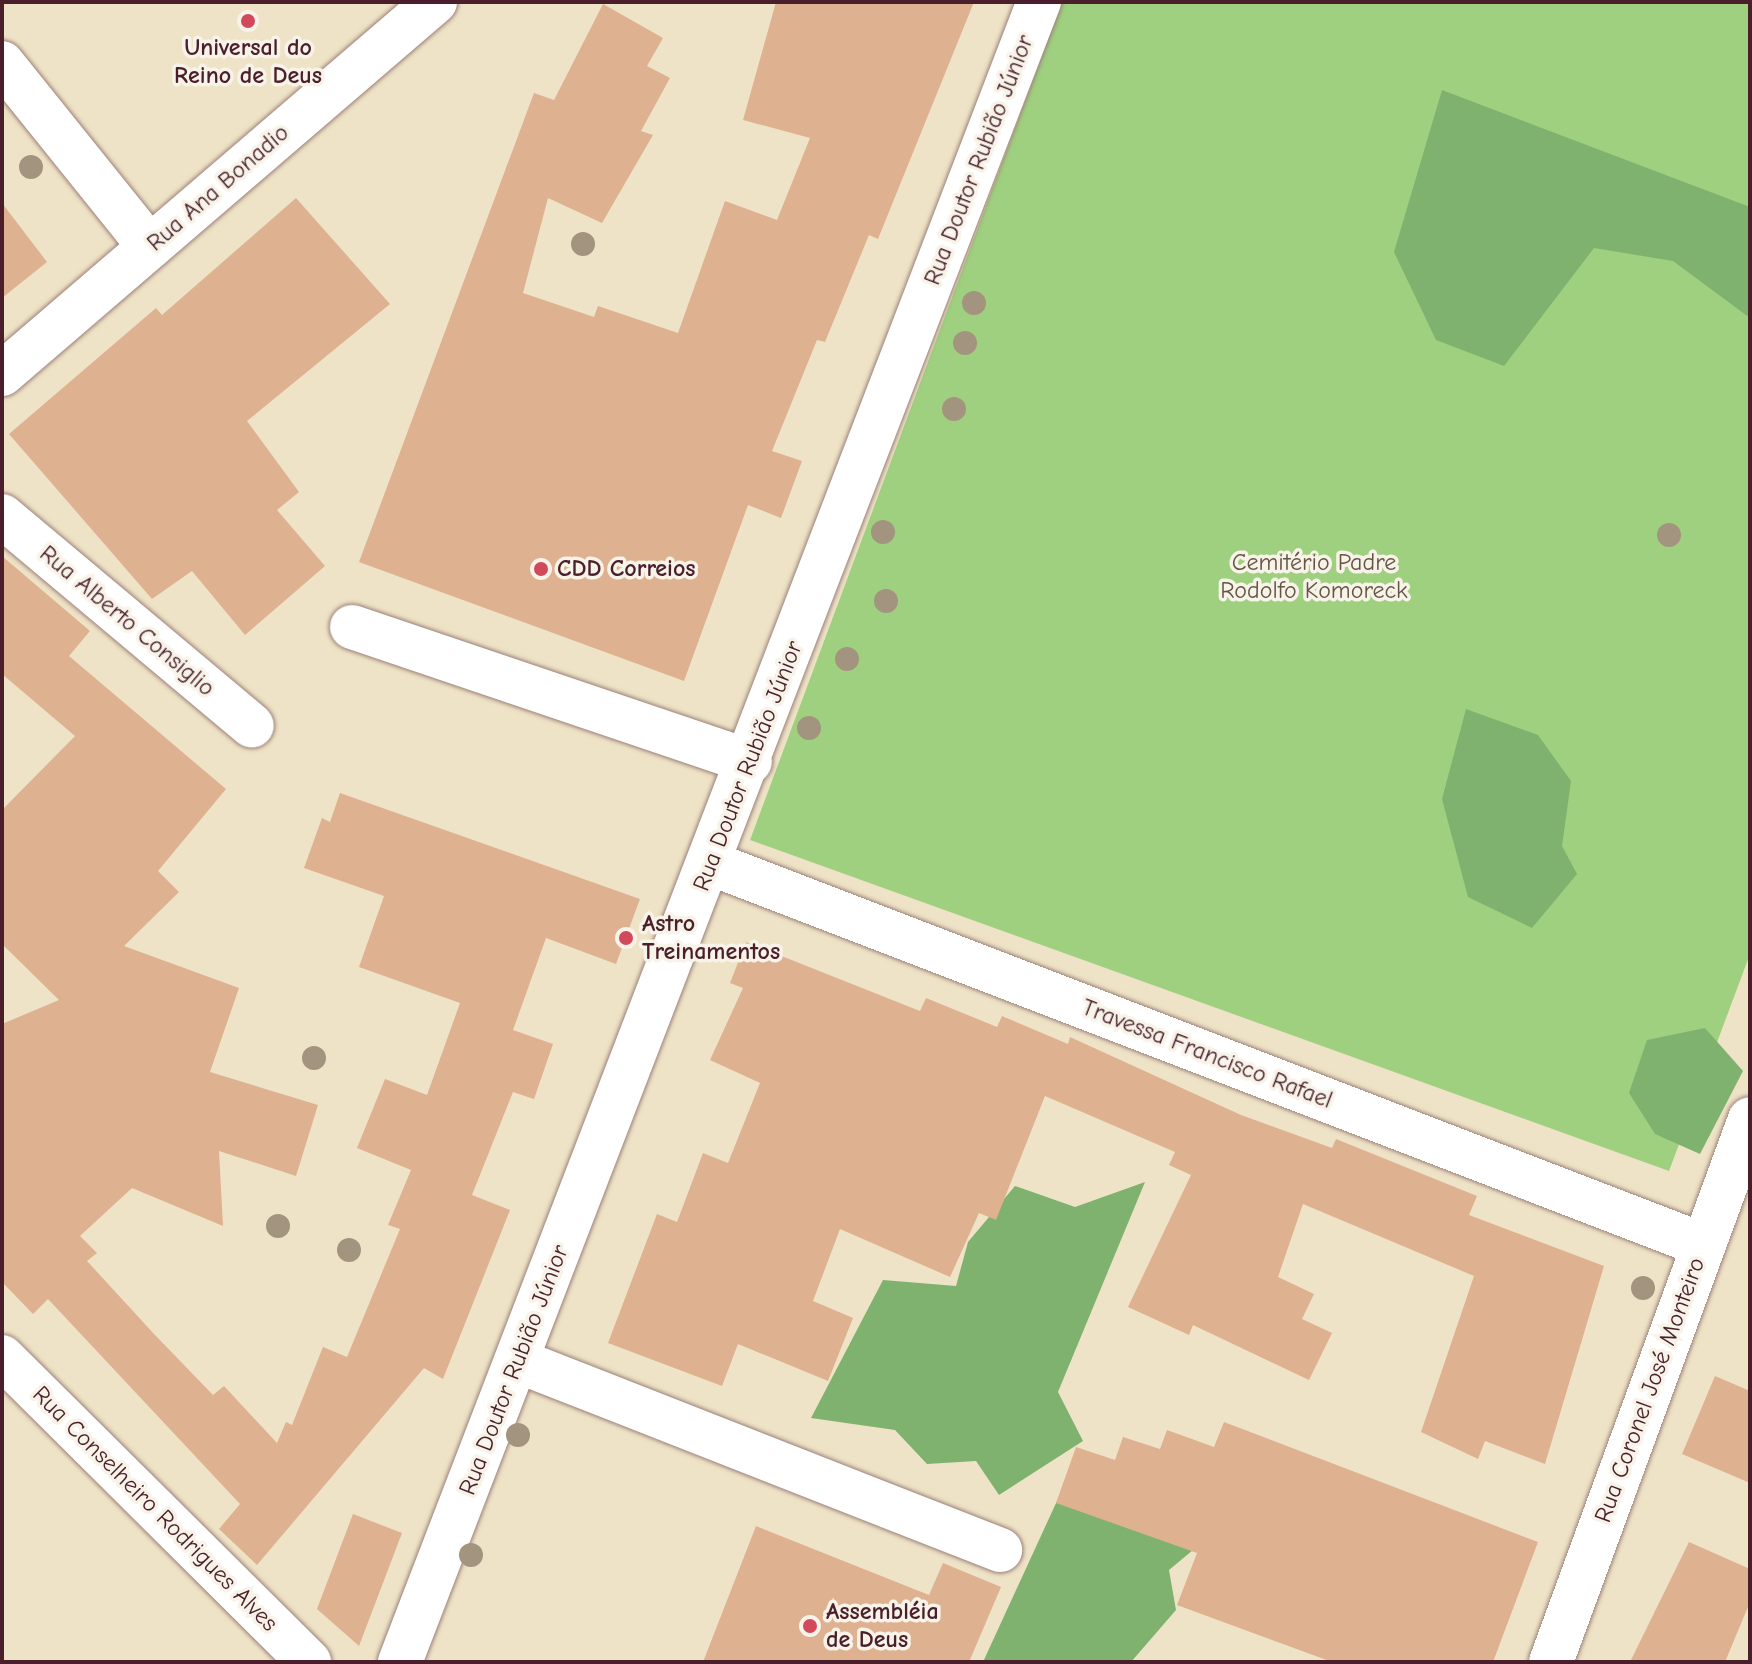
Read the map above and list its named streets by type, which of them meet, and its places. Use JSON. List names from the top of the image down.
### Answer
{
  "streets": {
    "street": [
      "Rua Doutor Rubião Júnior",
      "Rua Ana Bonadio",
      "Rua Alberto Consiglio",
      "Travessa Francisco Rafael",
      "Rua Coronel José Monteiro",
      "Rua Conselheiro Rodrigues Alves"
    ]
  },
  "crossings": [
    ["Rua Doutor Rubião Júnior", "Travessa Francisco Rafael"],
    ["Travessa Francisco Rafael", "Rua Coronel José Monteiro"]
  ],
  "parks": ["Cemitério Padre Rodolfo Komoreck"],
  "places": [
    "Universal do Reino de Deus",
    "CDD Correios",
    "Astro Treinamentos",
    "Assembléia de Deus"
  ]
}
